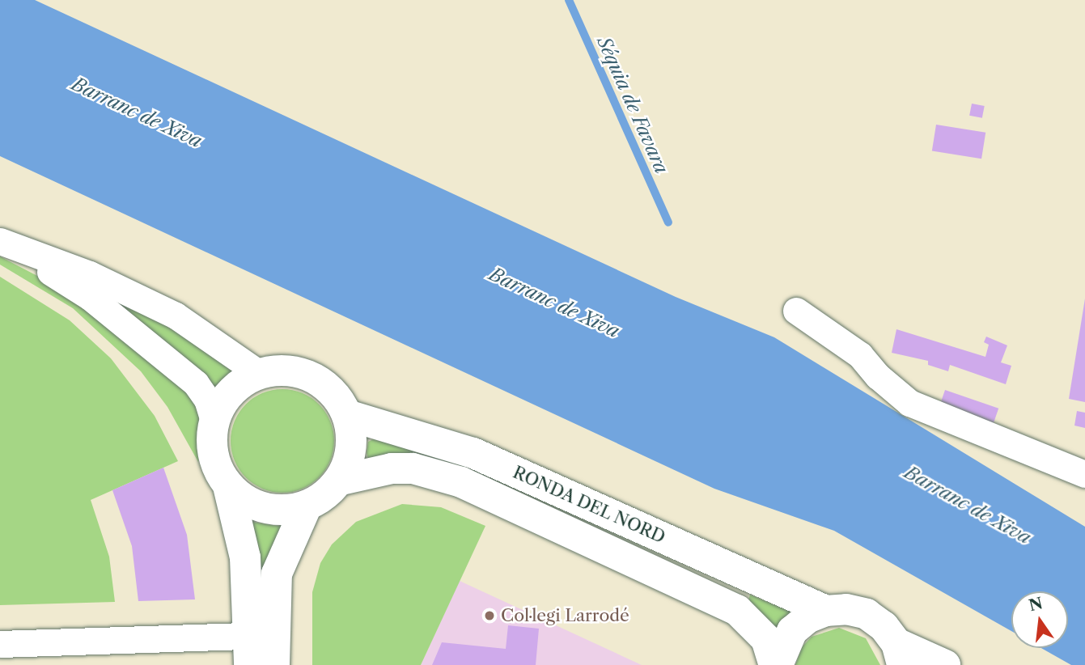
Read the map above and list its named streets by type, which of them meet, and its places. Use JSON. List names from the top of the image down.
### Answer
{
  "streets": {
    "street": ["RONDA DEL NORD"]
  },
  "water": ["Séquia de Favara", "Barranc de Xiva"],
  "places": ["Col·legi Larrodé"],
  "north": "top"
}
